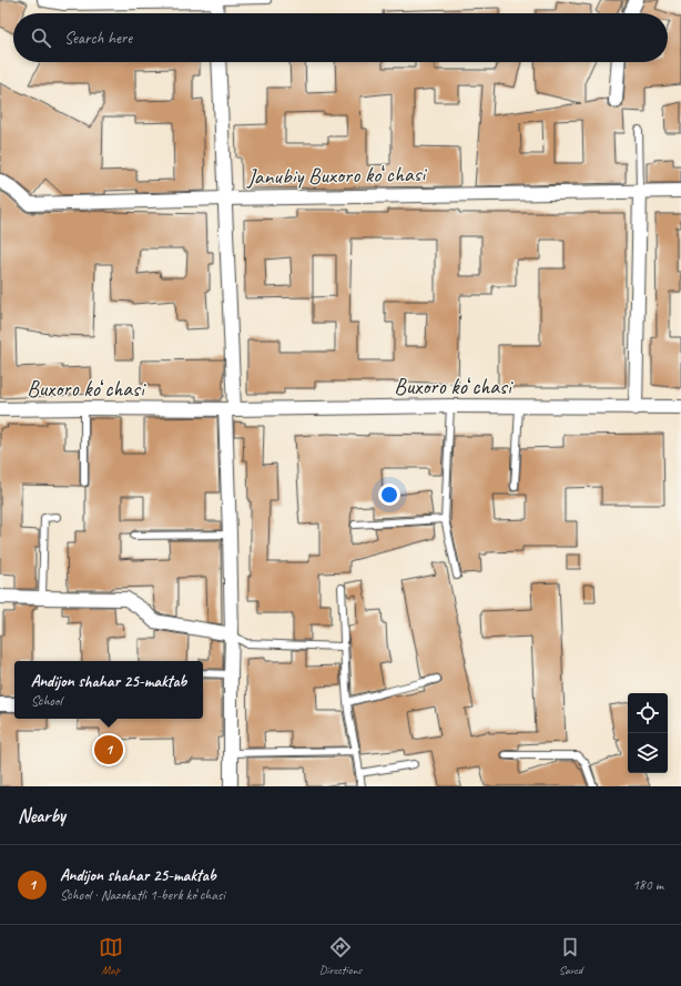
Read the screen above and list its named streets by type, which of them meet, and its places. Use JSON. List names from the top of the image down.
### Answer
{
  "streets": {
    "street": ["Janubiy Buxoro koʻchasi", "Buxoro koʻchasi"]
  },
  "page": {
    "search": "Search here",
    "popup": ["Andijon shahar 25-maktab", "School"],
    "pins": "1",
    "heading": "Nearby",
    "list": [
      {
        "mark": "1",
        "name": "Andijon shahar 25-maktab",
        "note": "School · Nazokatli 1-berk koʻchasi",
        "value": "180 m"
      }
    ],
    "nav": ["Map", "Directions", "Saved"]
  }
}
